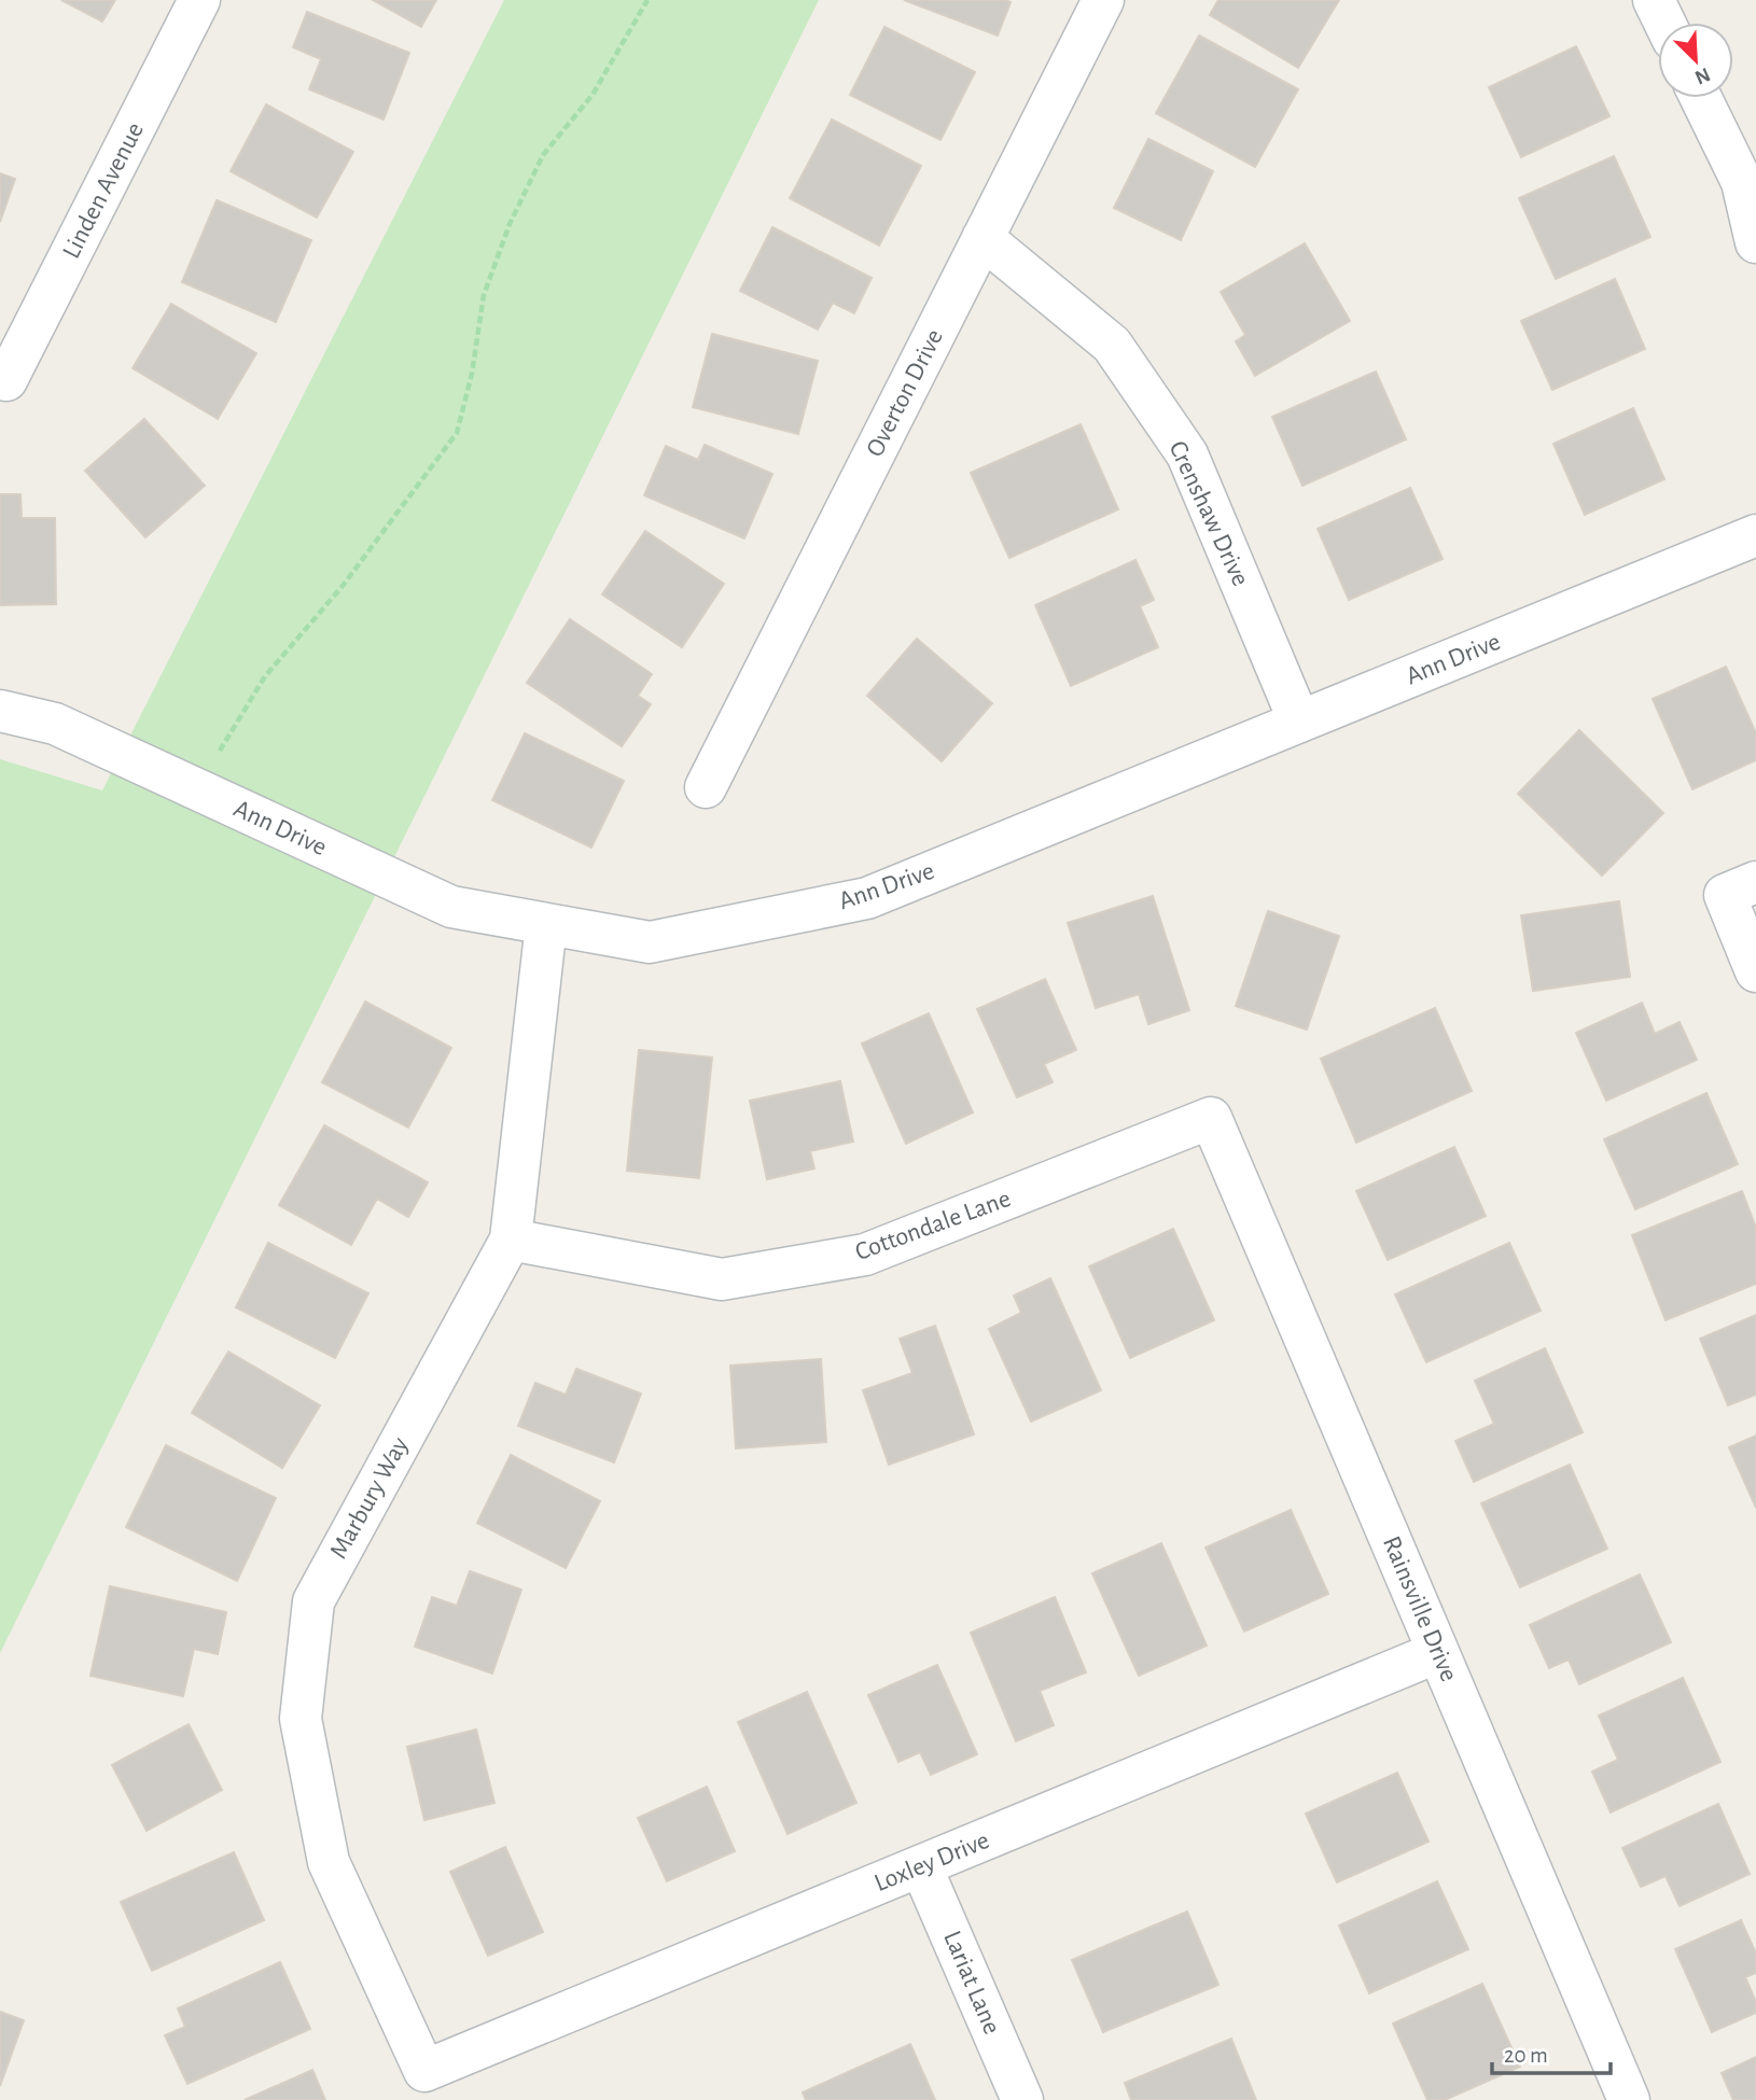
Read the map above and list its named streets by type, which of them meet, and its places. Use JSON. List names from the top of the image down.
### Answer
{
  "streets": {
    "street": [
      "Linden Avenue",
      "Overton Drive",
      "Crenshaw Drive",
      "Ann Drive",
      "Cottondale Lane",
      "Marbury Way",
      "Rainsville Drive",
      "Loxley Drive",
      "Lariat Lane"
    ]
  },
  "crossings": [
    ["Overton Drive", "Crenshaw Drive"],
    ["Crenshaw Drive", "Ann Drive"],
    ["Ann Drive", "Marbury Way"],
    ["Cottondale Lane", "Marbury Way"],
    ["Cottondale Lane", "Rainsville Drive"],
    ["Marbury Way", "Loxley Drive"],
    ["Rainsville Drive", "Loxley Drive"],
    ["Loxley Drive", "Lariat Lane"]
  ],
  "scale_bar": "20 m",
  "north": "bottom right"
}
